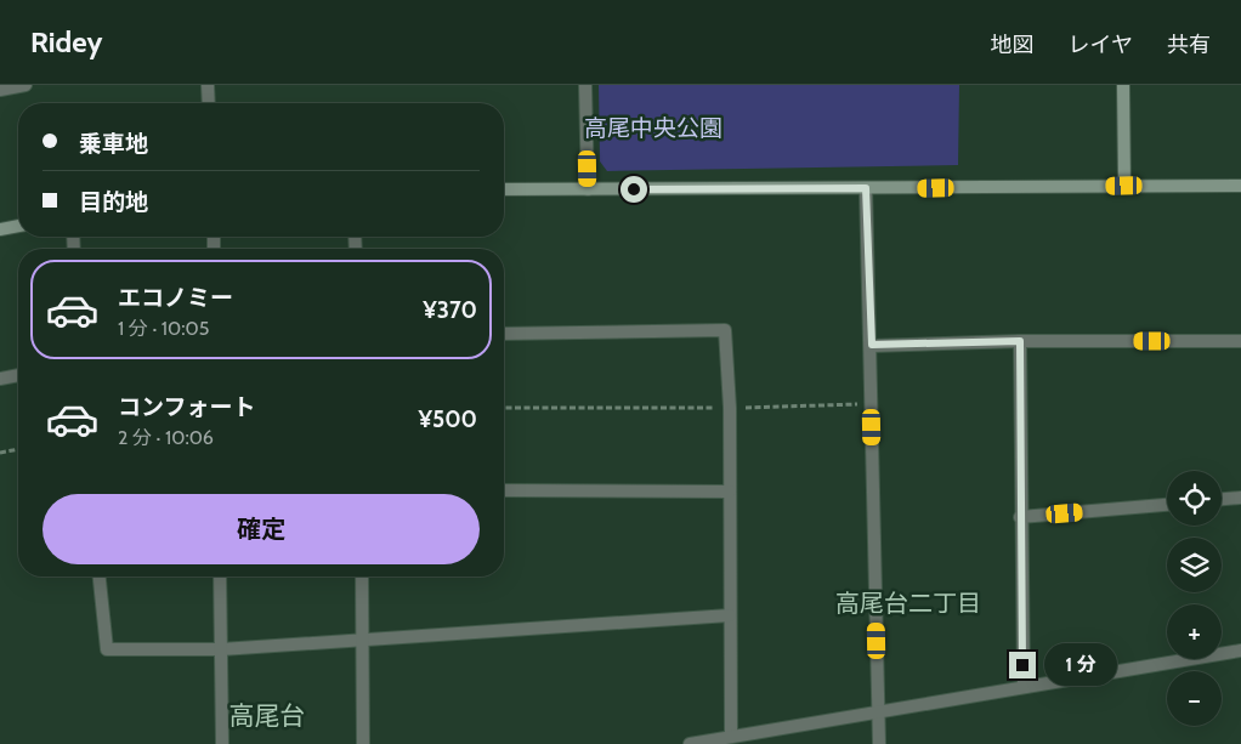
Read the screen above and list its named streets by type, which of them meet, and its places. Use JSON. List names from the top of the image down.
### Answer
{
  "districts": ["高尾台二丁目", "高尾台"],
  "parks": ["高尾中央公園"],
  "page": {
    "header": "Ridey",
    "nav": ["地図", "レイヤ", "共有"],
    "banner": ["乗車地", "目的地"],
    "list": [
      {
        "name": "エコノミー",
        "note": "1 分 · 10:05",
        "value": "¥370"
      },
      {
        "name": "コンフォート",
        "note": "2 分 · 10:06",
        "value": "¥500"
      }
    ],
    "map_buttons": ["+", "−"],
    "buttons": "確定",
    "bubble": "1 分"
  }
}
